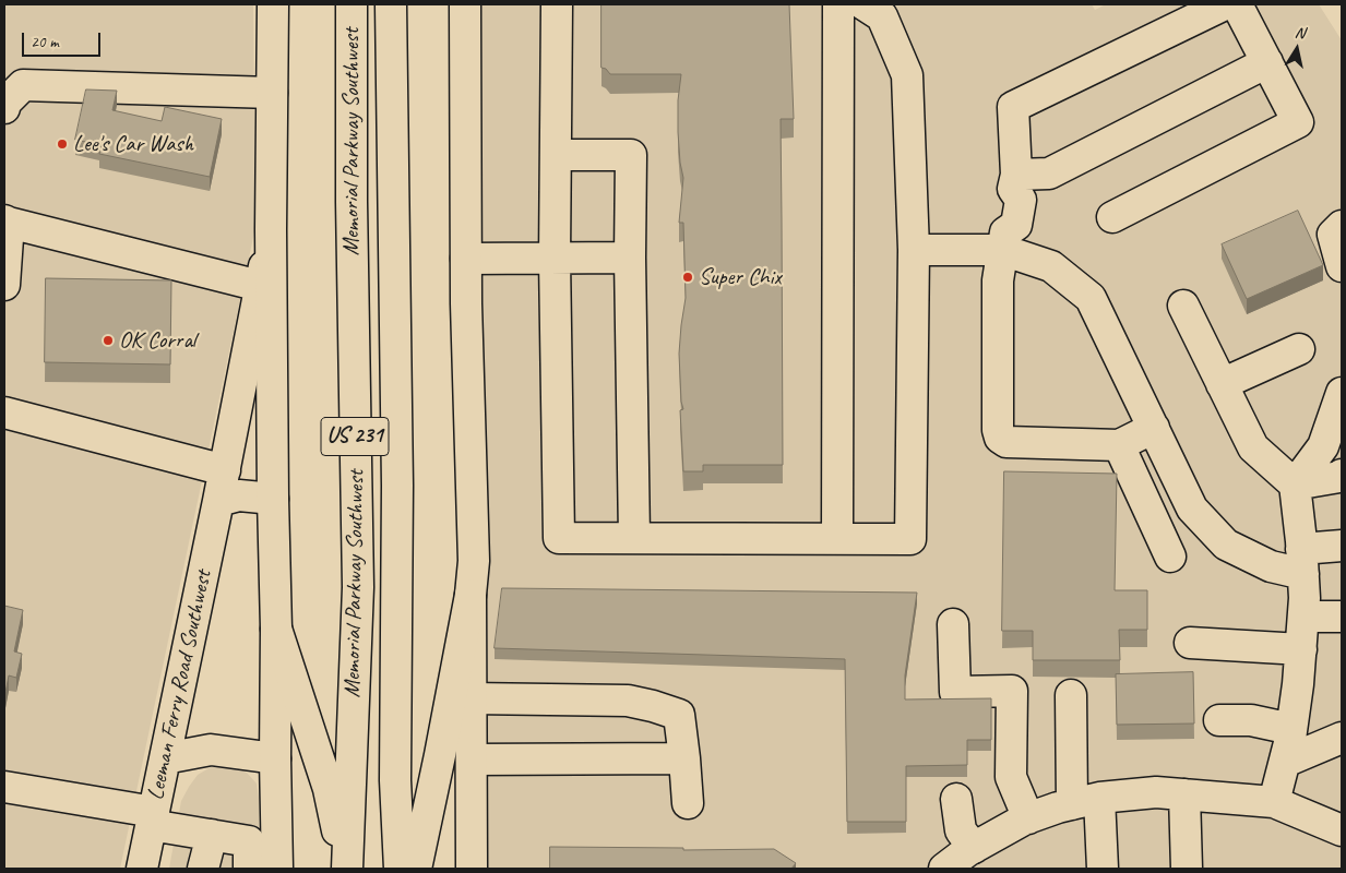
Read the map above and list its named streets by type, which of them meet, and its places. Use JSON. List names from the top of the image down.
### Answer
{
  "streets": {
    "main road": ["Memorial Parkway Southwest", "US 231", "Leeman Ferry Road Southwest"]
  },
  "places": ["Lee's Car Wash", "Super Chix", "OK Corral"],
  "scale_bar": "20 m",
  "north": "top"
}
